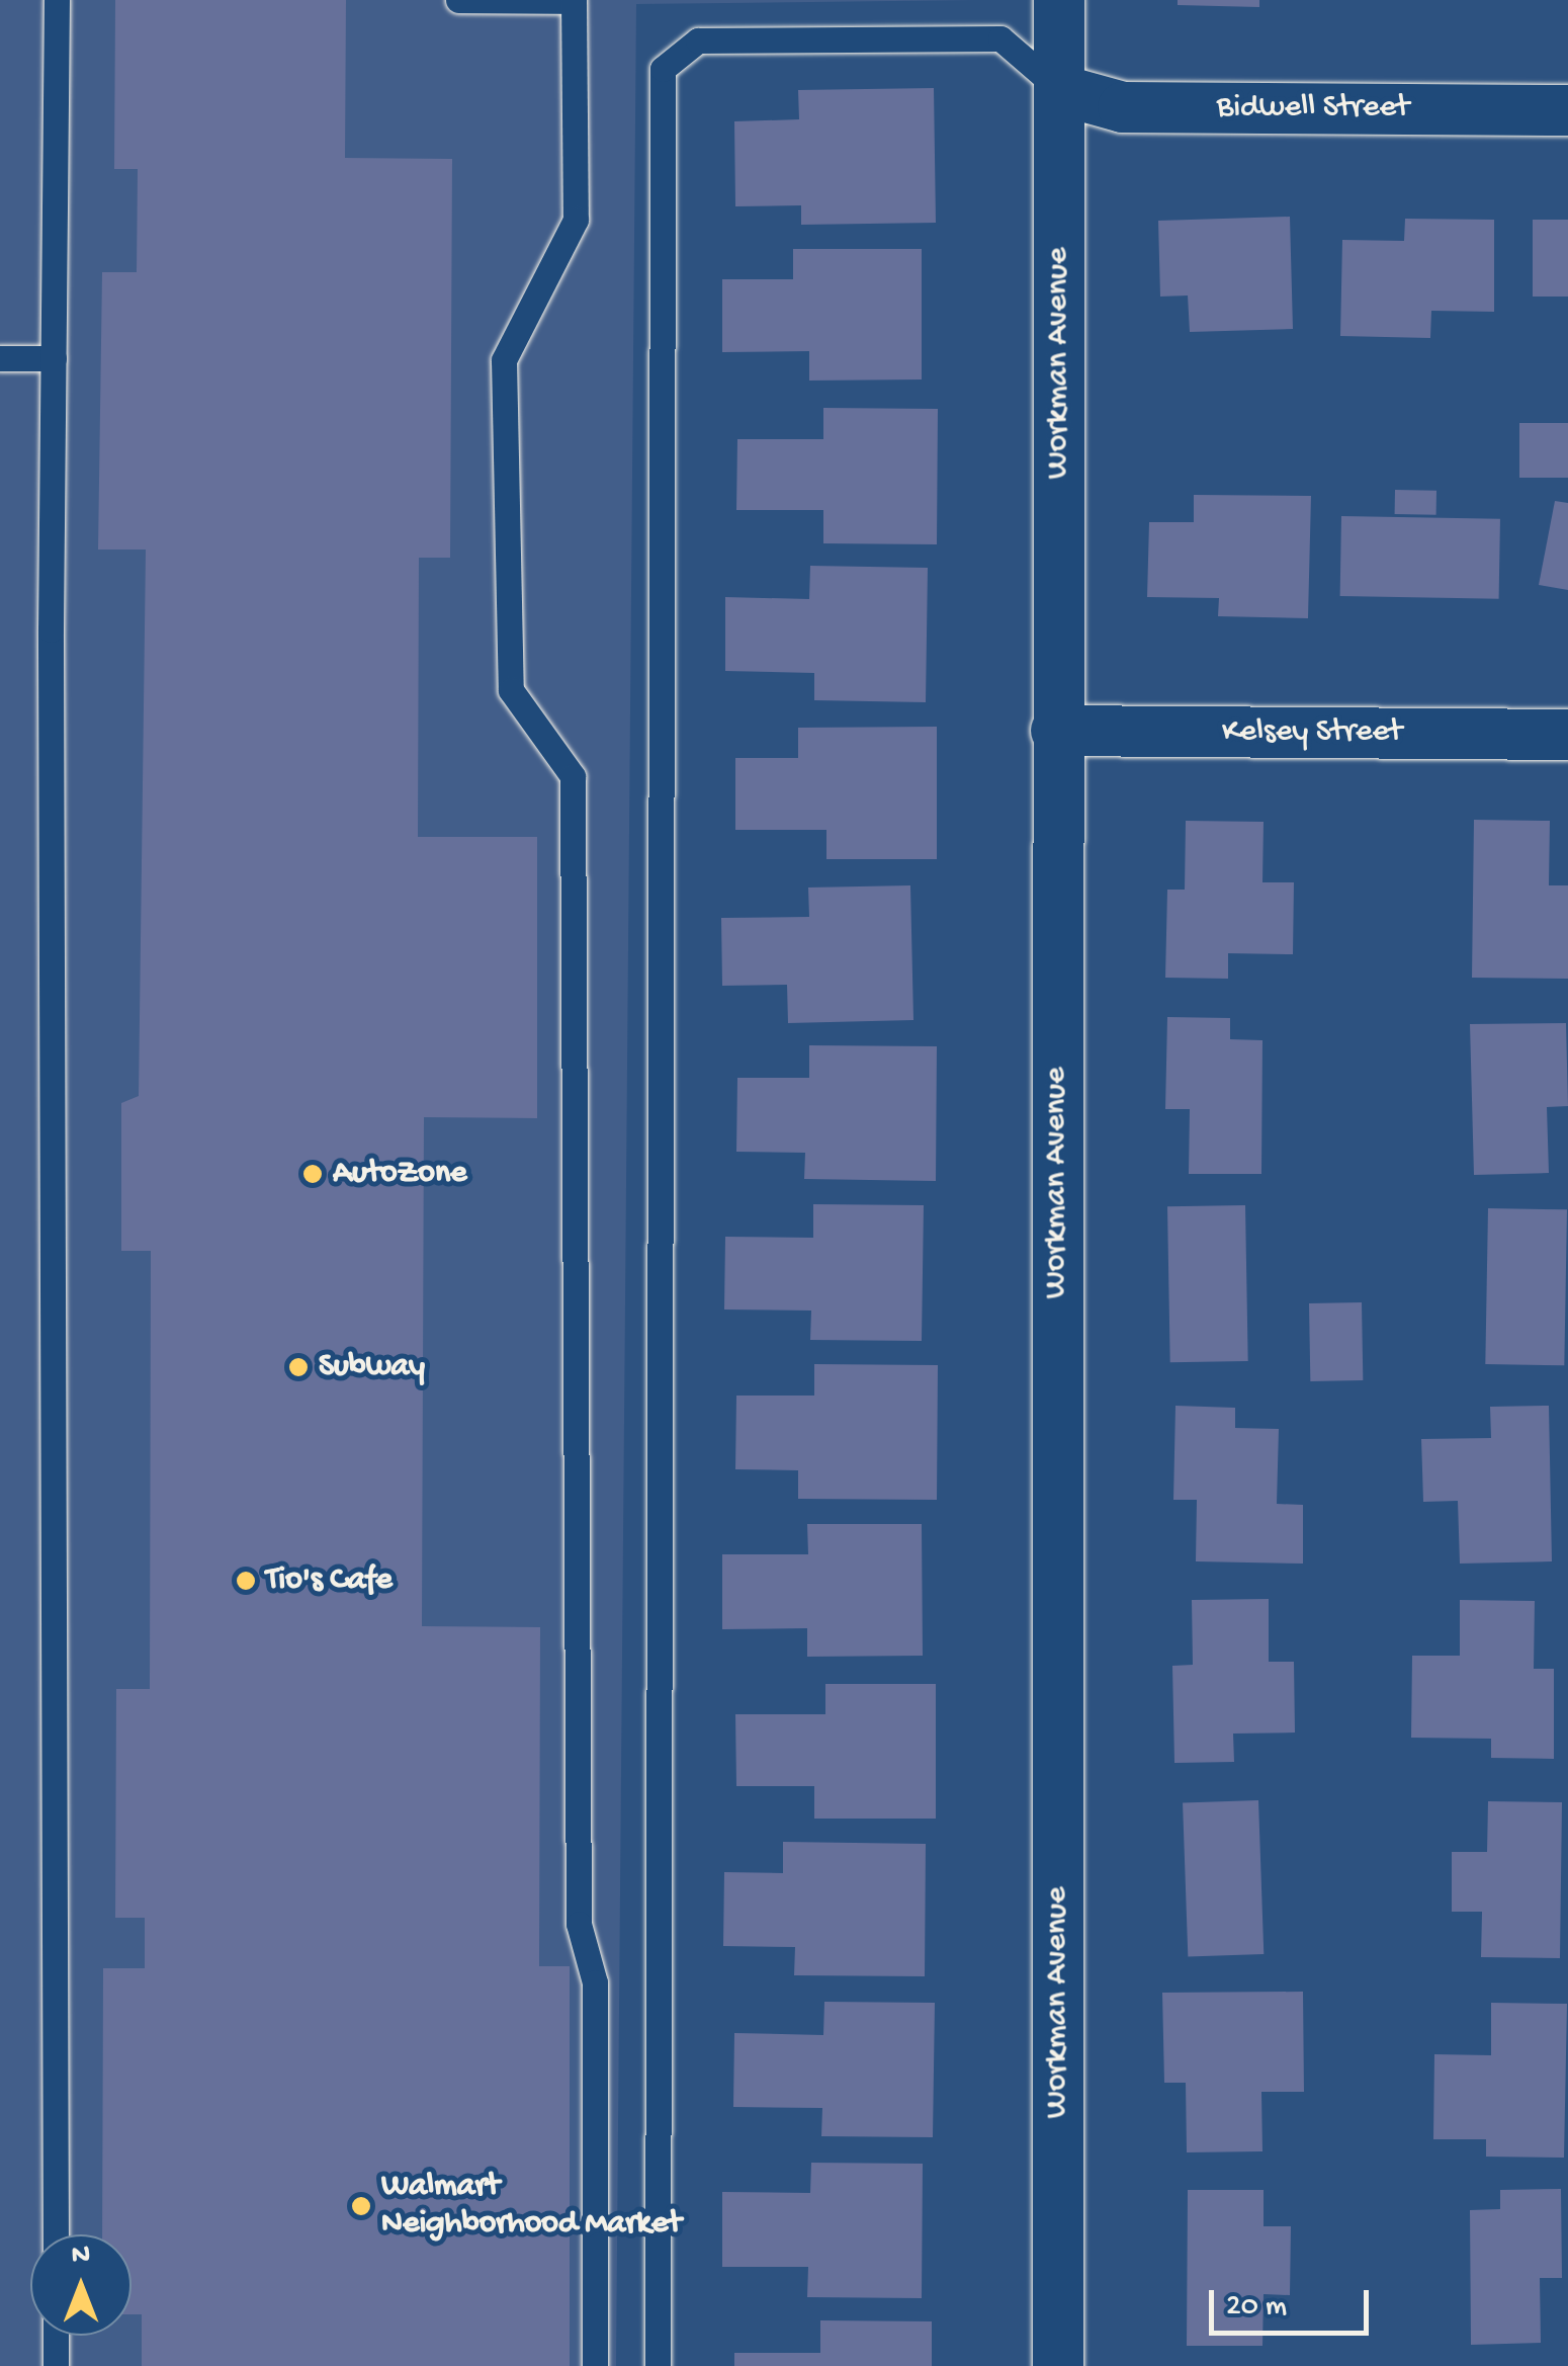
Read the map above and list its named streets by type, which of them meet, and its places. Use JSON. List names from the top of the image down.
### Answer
{
  "streets": {
    "street": ["Bidwell Street", "Workman Avenue", "Kelsey Street"]
  },
  "crossings": [
    ["Bidwell Street", "Workman Avenue"],
    ["Workman Avenue", "Kelsey Street"]
  ],
  "places": [
    "AutoZone",
    "Subway",
    "Tio's Cafe",
    "Walmart Neighborhood Market"
  ],
  "scale_bar": "20 m",
  "north": "top"
}
